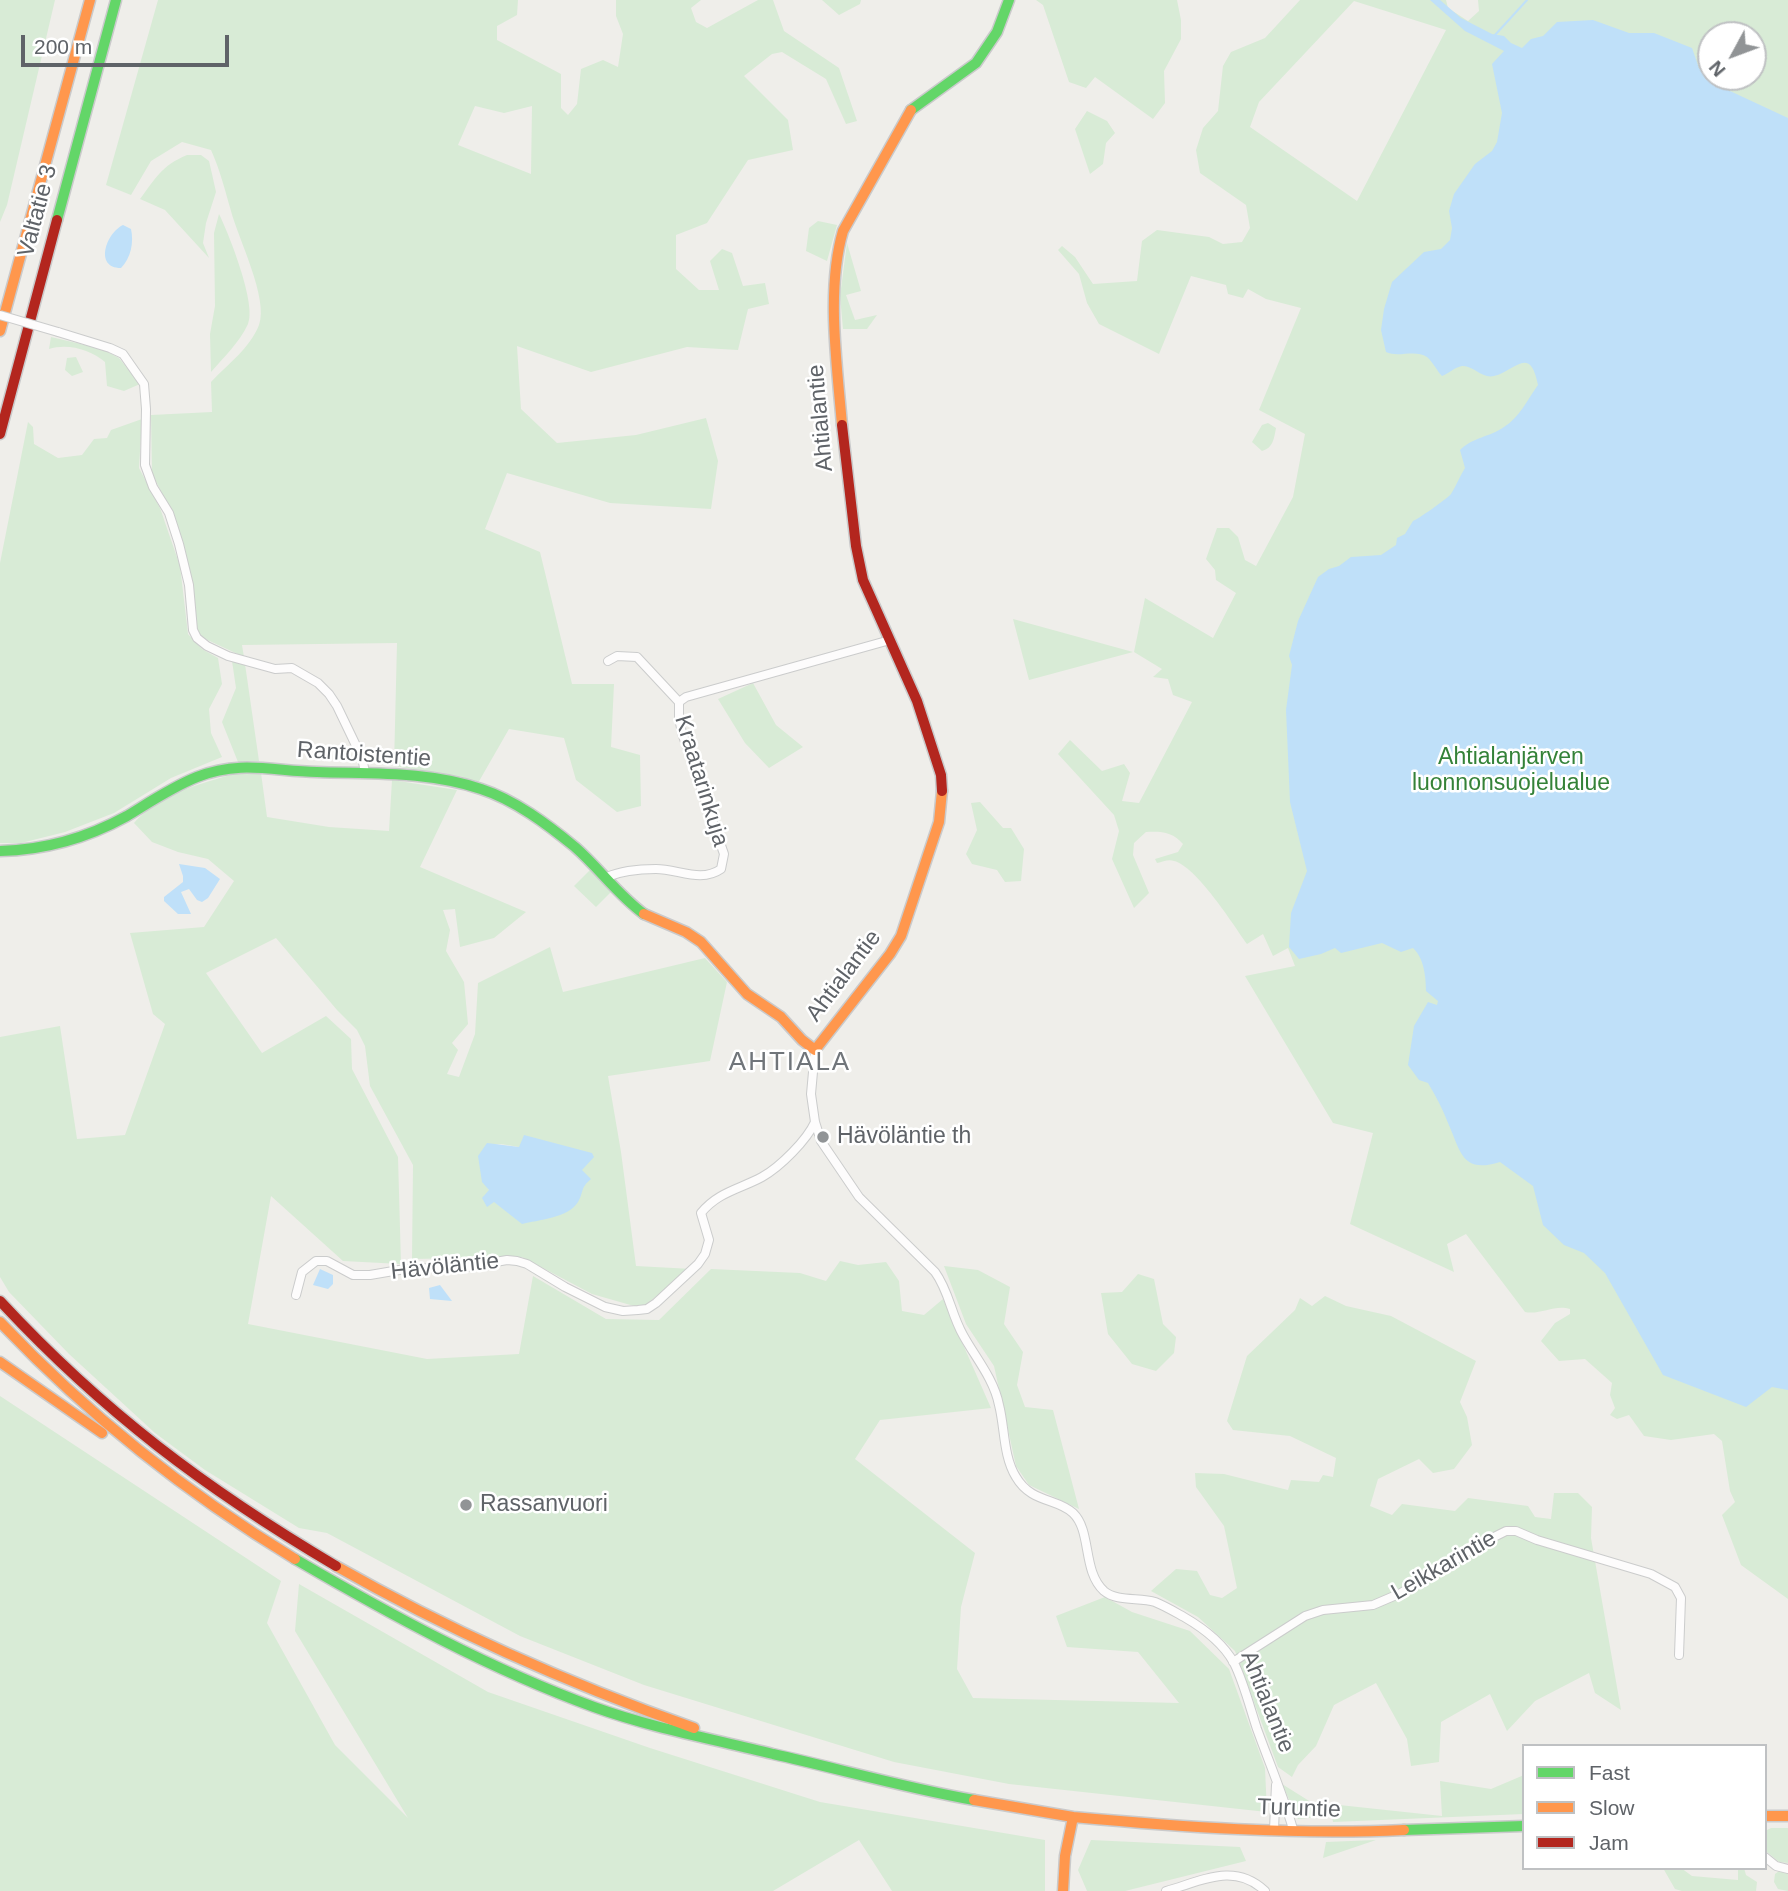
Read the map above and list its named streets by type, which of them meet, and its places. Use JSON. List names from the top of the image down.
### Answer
{
  "streets": {
    "main road": [
      "Valtatie 3",
      "Ahtialantie",
      "Rantoistentie",
      "Turuntie"
    ],
    "street": ["Kraatarinkuja", "Hävöläntie", "Leikkarintie"]
  },
  "crossings": [
    ["Ahtialantie", "Rantoistentie"],
    ["Ahtialantie", "Kraatarinkuja"],
    ["Ahtialantie", "Hävöläntie"],
    ["Ahtialantie", "Leikkarintie"],
    ["Ahtialantie", "Turuntie"],
    ["Rantoistentie", "Kraatarinkuja"]
  ],
  "districts": ["AHTIALA"],
  "parks": ["Ahtialanjärven luonnonsuojelualue"],
  "places": ["Hävöläntie th", "Rassanvuori"],
  "legend": ["Fast", "Slow", "Jam"],
  "scale_bar": "200 m",
  "north": "bottom left"
}
